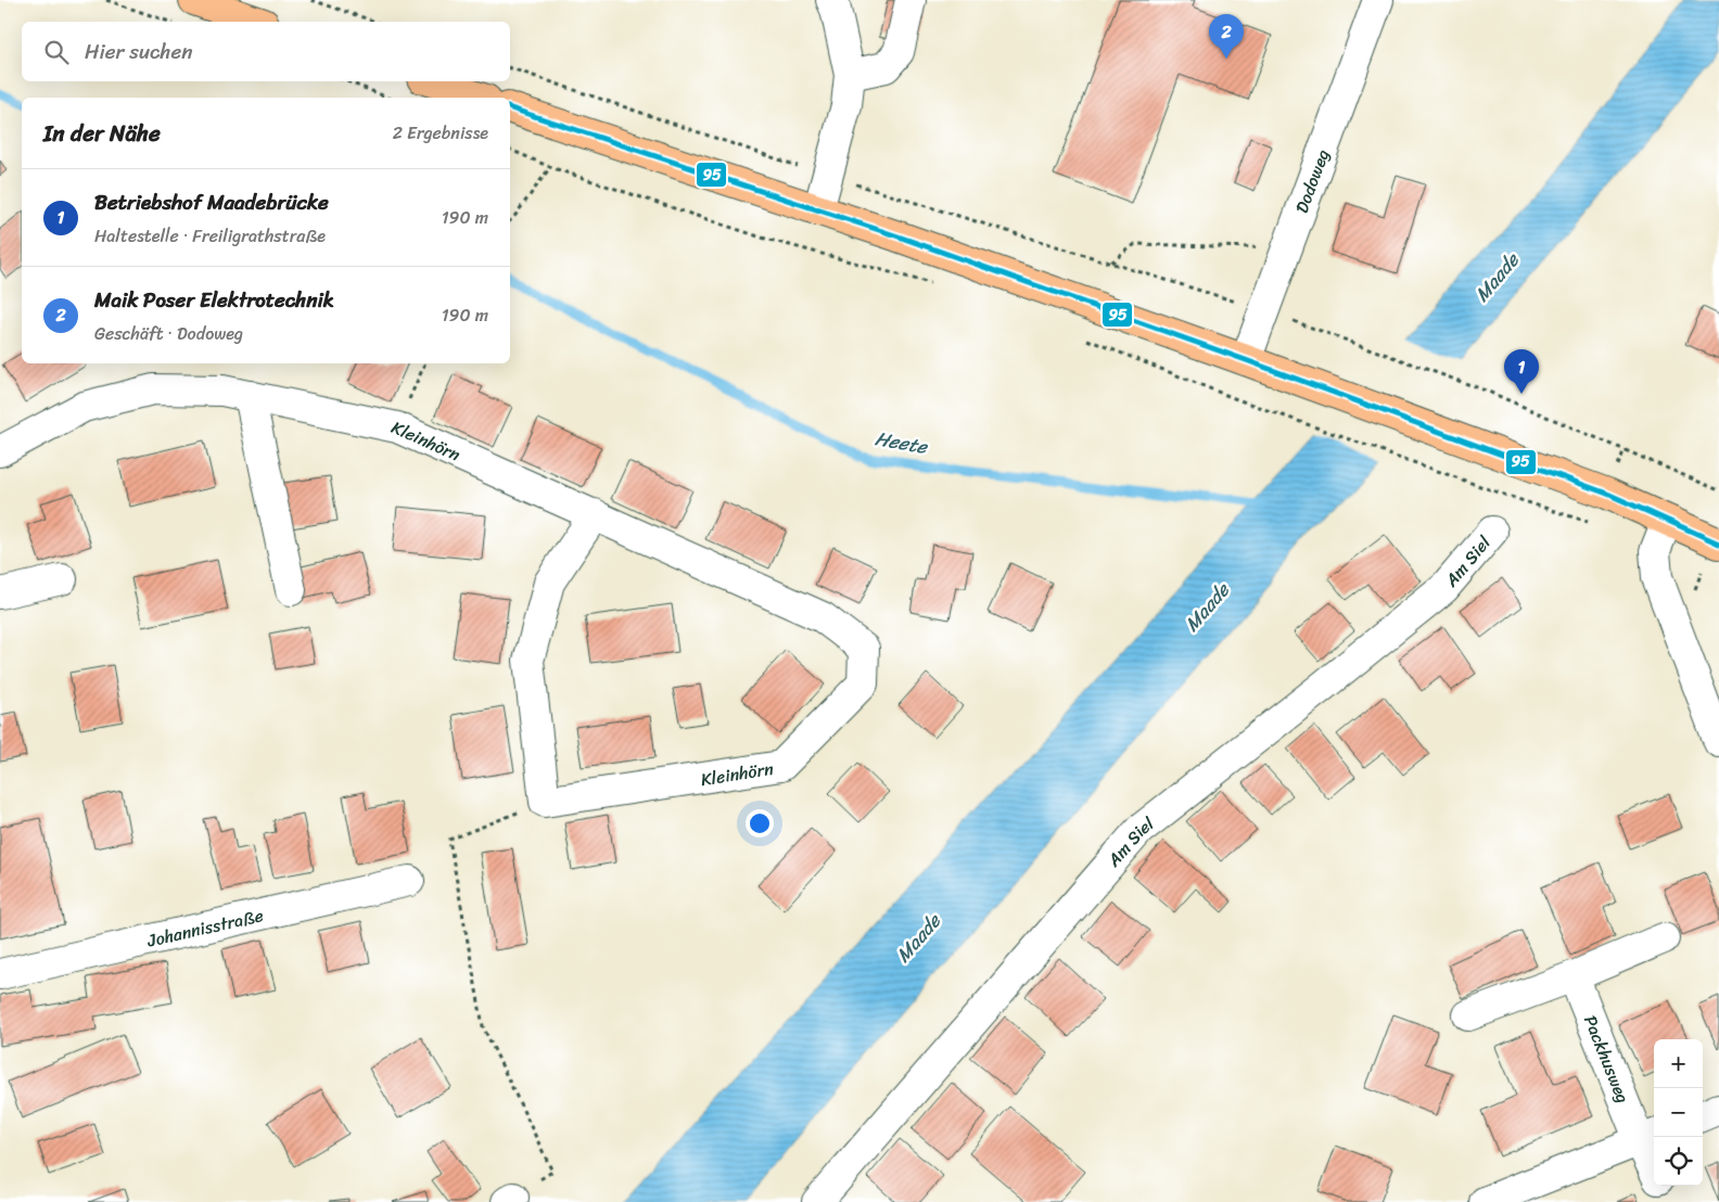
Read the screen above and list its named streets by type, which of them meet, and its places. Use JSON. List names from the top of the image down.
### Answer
{
  "streets": {
    "street": [
      "Dodoweg",
      "Kleinhörn",
      "Am Siel",
      "Johannisstraße",
      "Packhusweg"
    ]
  },
  "water": ["Maade", "Heete"],
  "lines": ["transit line 95"],
  "page": {
    "pins": ["2", "1"],
    "search": "Hier suchen",
    "heading": ["In der Nähe", "2 Ergebnisse"],
    "list": [
      {
        "mark": "1",
        "name": "Betriebshof Maadebrücke",
        "note": "Haltestelle · Freiligrathstraße",
        "value": "190 m"
      },
      {
        "mark": "2",
        "name": "Maik Poser Elektrotechnik",
        "note": "Geschäft · Dodoweg",
        "value": "190 m"
      }
    ],
    "map_buttons": ["+", "−"]
  }
}
